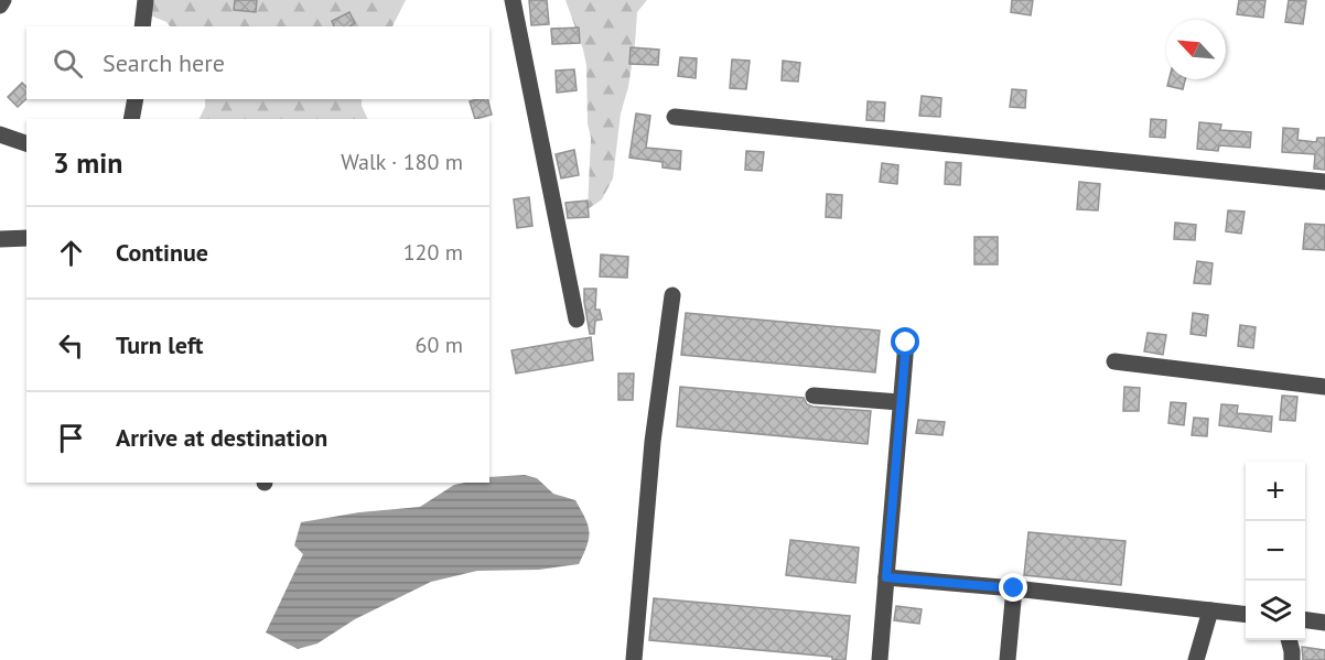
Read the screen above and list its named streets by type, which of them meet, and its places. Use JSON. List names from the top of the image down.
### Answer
{
  "north": "top left",
  "page": {
    "search": "Search here",
    "heading": ["3 min", "Walk · 180 m"],
    "list": [
      ["Continue", "120 m"],
      ["Turn left", "60 m"],
      "Arrive at destination"
    ],
    "map_buttons": ["+", "−"]
  }
}
